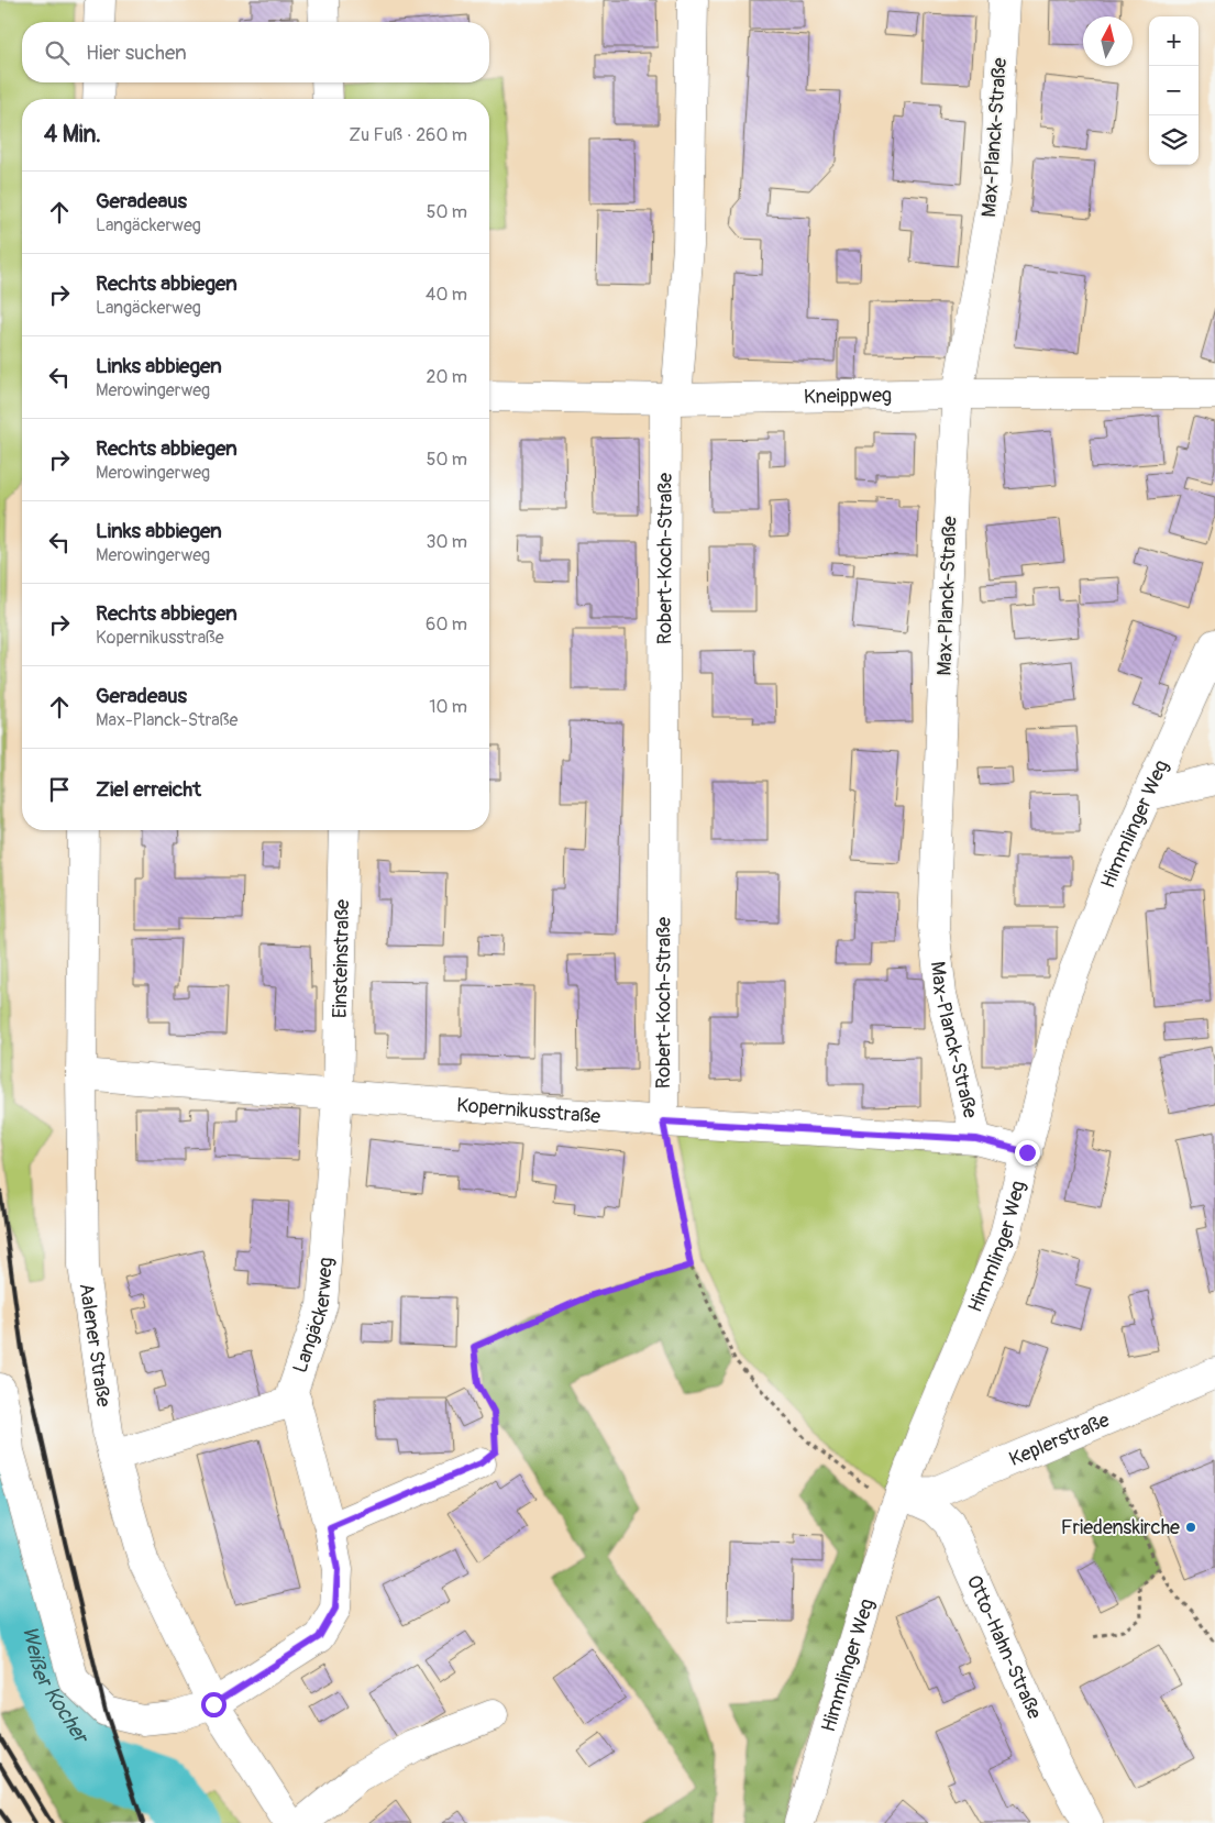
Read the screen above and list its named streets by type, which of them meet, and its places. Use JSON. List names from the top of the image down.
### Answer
{
  "streets": {
    "street": [
      "Max-Planck-Straße",
      "Kneippweg",
      "Robert-Koch-Straße",
      "Himmlinger Weg",
      "Einsteinstraße",
      "Kopernikusstraße",
      "Langäckerweg",
      "Aalener Straße",
      "Keplerstraße",
      "Otto-Hahn-Straße"
    ]
  },
  "crossings": [
    ["Max-Planck-Straße", "Kneippweg"],
    ["Max-Planck-Straße", "Himmlinger Weg"],
    ["Max-Planck-Straße", "Kopernikusstraße"],
    ["Kneippweg", "Robert-Koch-Straße"],
    ["Robert-Koch-Straße", "Kopernikusstraße"],
    ["Himmlinger Weg", "Keplerstraße"],
    ["Himmlinger Weg", "Otto-Hahn-Straße"],
    ["Einsteinstraße", "Kopernikusstraße"],
    ["Einsteinstraße", "Langäckerweg"],
    ["Kopernikusstraße", "Langäckerweg"],
    ["Kopernikusstraße", "Aalener Straße"],
    ["Langäckerweg", "Aalener Straße"],
    ["Keplerstraße", "Otto-Hahn-Straße"]
  ],
  "water": ["Weißer Kocher"],
  "places": ["Friedenskirche"],
  "north": "top",
  "page": {
    "map_buttons": ["+", "−"],
    "search": "Hier suchen",
    "heading": ["4 Min.", "Zu Fuß · 260 m"],
    "list": [
      ["Geradeaus", "Langäckerweg", "50 m"],
      ["Rechts abbiegen", "Langäckerweg", "40 m"],
      ["Links abbiegen", "Merowingerweg", "20 m"],
      ["Rechts abbiegen", "Merowingerweg", "50 m"],
      ["Links abbiegen", "Merowingerweg", "30 m"],
      ["Rechts abbiegen", "Kopernikusstraße", "60 m"],
      ["Geradeaus", "Max-Planck-Straße", "10 m"],
      "Ziel erreicht"
    ]
  }
}
